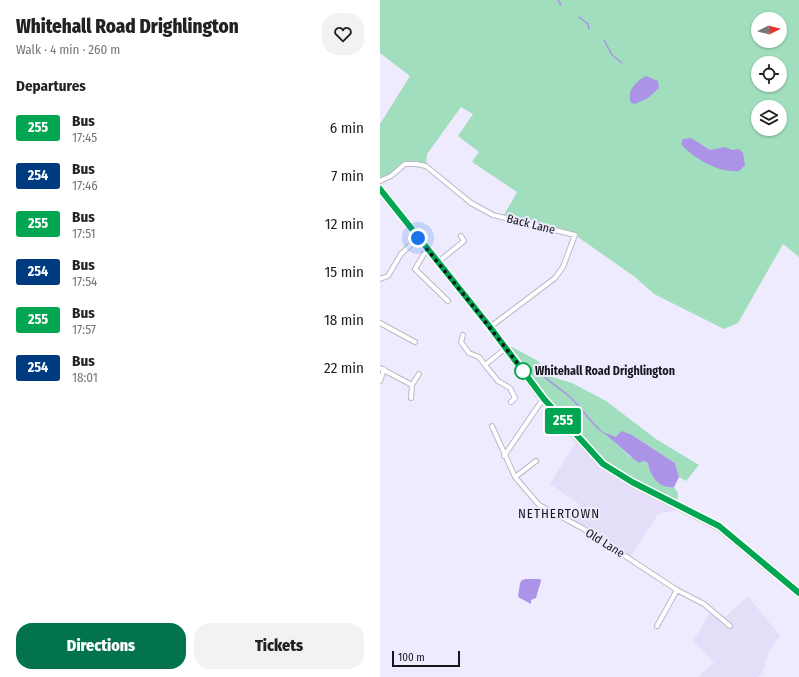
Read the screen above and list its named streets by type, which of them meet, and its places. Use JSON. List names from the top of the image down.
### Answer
{
  "streets": {
    "street": ["Back Lane", "Old Lane"]
  },
  "districts": ["NETHERTOWN"],
  "places": ["Whitehall Road Drighlington"],
  "lines": ["bus line 255"],
  "scale_bar": "100 m",
  "north": "right",
  "page": {
    "heading": [
      ["Whitehall Road Drighlington", "Walk · 4 min · 260 m"],
      "Departures"
    ],
    "on_map": "255",
    "list": [
      {
        "mark": "255",
        "name": "Bus",
        "note": "17:45",
        "value": "6 min"
      },
      {
        "mark": "254",
        "name": "Bus",
        "note": "17:46",
        "value": "7 min"
      },
      {
        "mark": "255",
        "name": "Bus",
        "note": "17:51",
        "value": "12 min"
      },
      {
        "mark": "254",
        "name": "Bus",
        "note": "17:54",
        "value": "15 min"
      },
      {
        "mark": "255",
        "name": "Bus",
        "note": "17:57",
        "value": "18 min"
      },
      {
        "mark": "254",
        "name": "Bus",
        "note": "18:01",
        "value": "22 min"
      }
    ],
    "buttons": ["Directions", "Tickets"],
    "scale": "100 m"
  }
}
